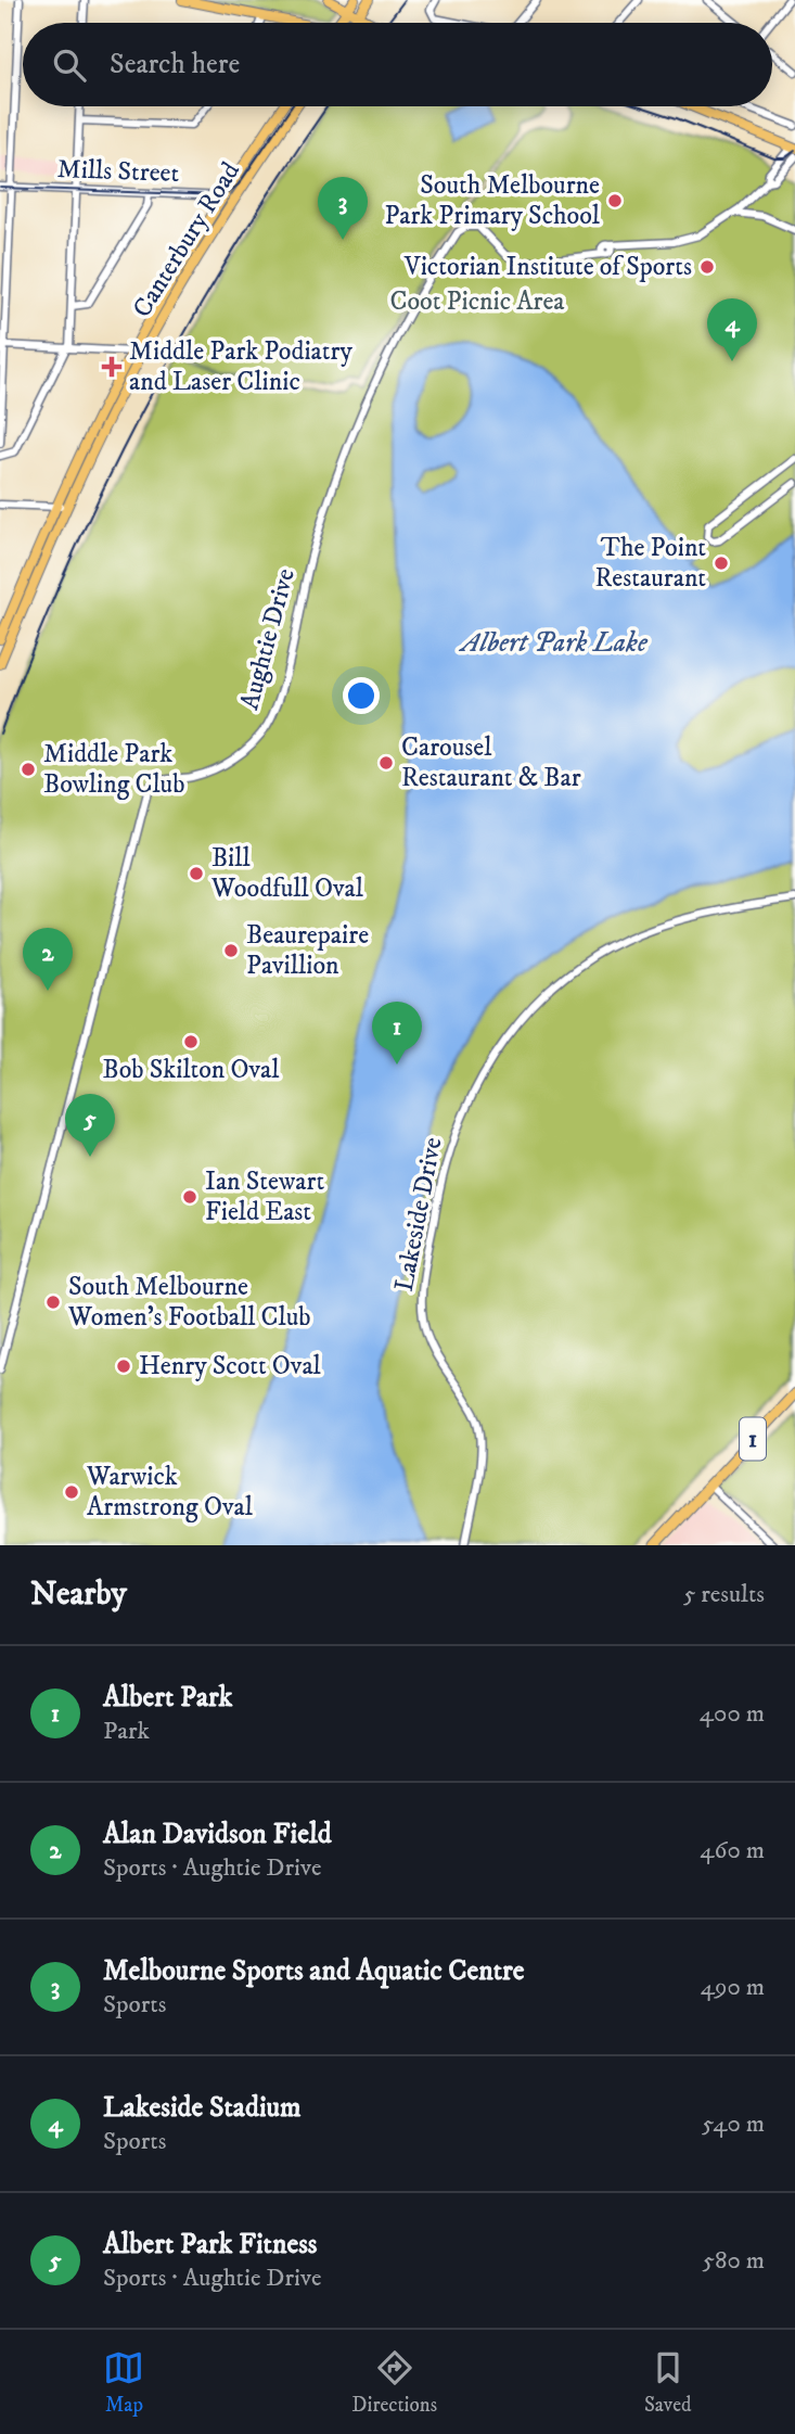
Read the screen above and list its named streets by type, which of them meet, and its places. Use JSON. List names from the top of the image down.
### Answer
{
  "streets": {
    "highway": ["1"],
    "main road": ["Canterbury Road"],
    "street": ["Mills Street", "Aughtie Drive", "Lakeside Drive"]
  },
  "crossings": [
    ["Mills Street", "Canterbury Road"]
  ],
  "water": ["Albert Park Lake"],
  "parks": ["Coot Picnic Area"],
  "places": {
    "other": [
      "South Melbourne Park Primary School",
      "Victorian Institute of Sports",
      "The Point Restaurant",
      "Carousel Restaurant & Bar",
      "Middle Park Bowling Club",
      "Bill Woodfull Oval",
      "Beaurepaire Pavillion",
      "Bob Skilton Oval",
      "Ian Stewart Field East",
      "South Melbourne Women's Football Club",
      "Henry Scott Oval",
      "Warwick Armstrong Oval"
    ],
    "health": ["Middle Park Podiatry and Laser Clinic"]
  },
  "page": {
    "search": "Search here",
    "pins": [
      "3",
      "4",
      "2",
      "1",
      "5"
    ],
    "heading": ["Nearby", "5 results"],
    "list": [
      {
        "mark": "1",
        "name": "Albert Park",
        "note": "Park",
        "value": "400 m"
      },
      {
        "mark": "2",
        "name": "Alan Davidson Field",
        "note": "Sports · Aughtie Drive",
        "value": "460 m"
      },
      {
        "mark": "3",
        "name": "Melbourne Sports and Aquatic Centre",
        "note": "Sports",
        "value": "490 m"
      },
      {
        "mark": "4",
        "name": "Lakeside Stadium",
        "note": "Sports",
        "value": "540 m"
      },
      {
        "mark": "5",
        "name": "Albert Park Fitness",
        "note": "Sports · Aughtie Drive",
        "value": "580 m"
      }
    ],
    "nav": ["Map", "Directions", "Saved"]
  }
}
